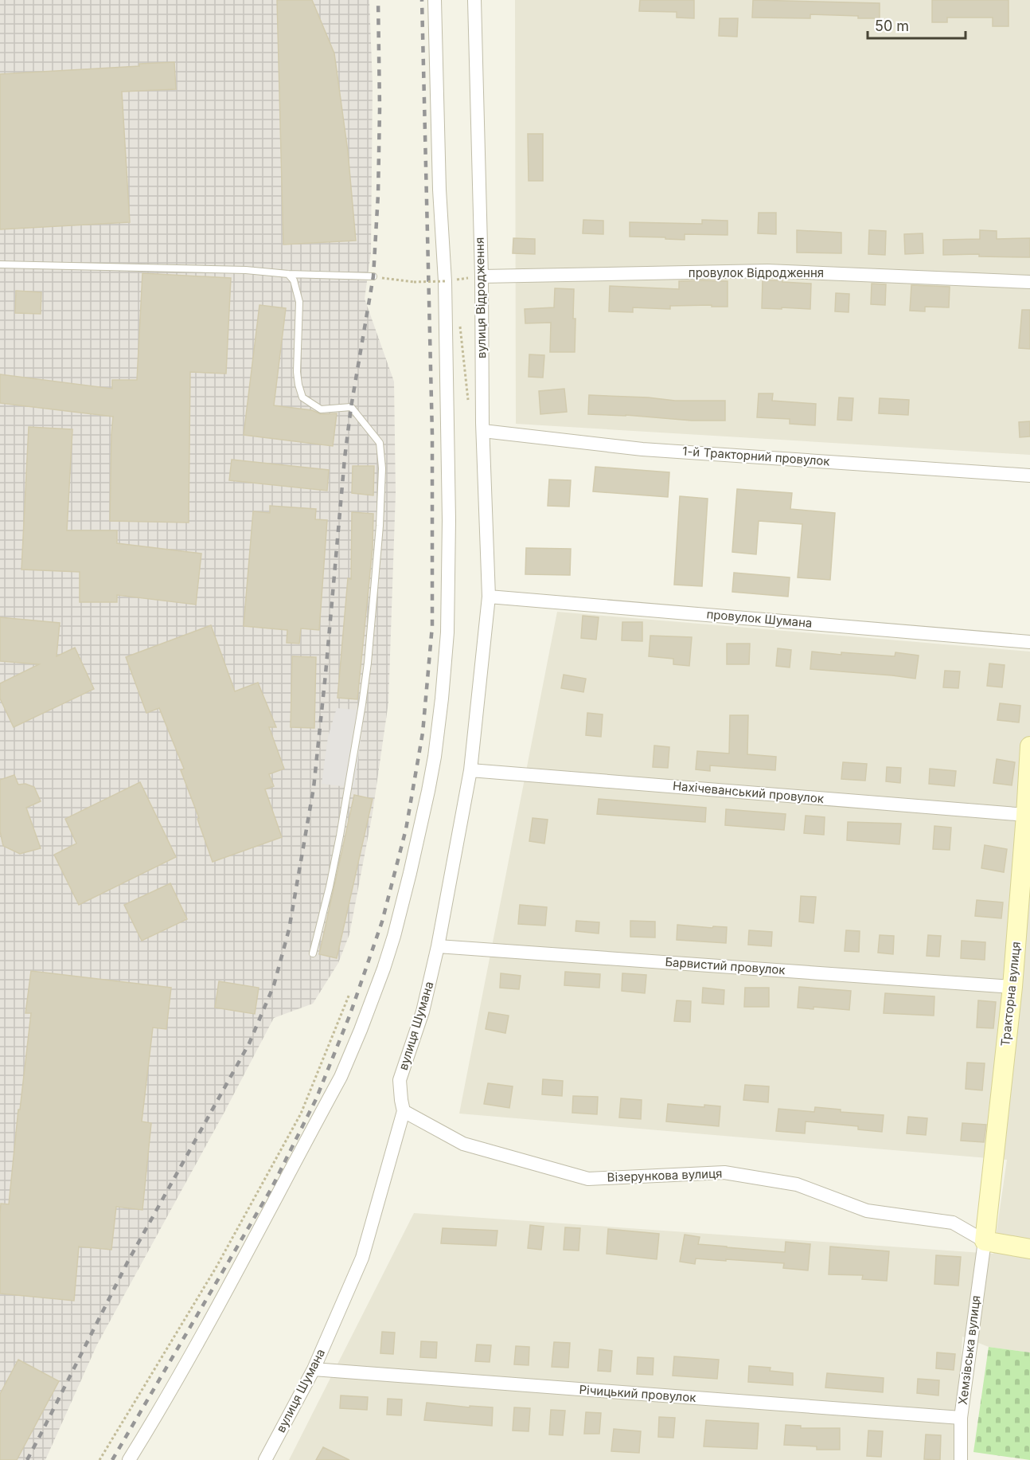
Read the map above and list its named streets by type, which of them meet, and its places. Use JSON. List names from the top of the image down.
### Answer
{
  "streets": {
    "street": [
      "провулок Відродження",
      "вулиця Відродження",
      "1-й Тракторний провулок",
      "провулок Шумана",
      "Нахічеванський провулок",
      "Барвистий провулок",
      "Тракторна вулиця",
      "вулиця Шумана",
      "Візерункова вулиця",
      "Хемзівська вулиця",
      "Річицький провулок"
    ]
  },
  "crossings": [
    ["провулок Відродження", "вулиця Відродження"],
    ["вулиця Відродження", "1-й Тракторний провулок"],
    ["вулиця Відродження", "провулок Шумана"],
    ["вулиця Відродження", "вулиця Шумана"],
    ["провулок Шумана", "вулиця Шумана"],
    ["Нахічеванський провулок", "Тракторна вулиця"],
    ["Нахічеванський провулок", "вулиця Шумана"],
    ["Барвистий провулок", "Тракторна вулиця"],
    ["Барвистий провулок", "вулиця Шумана"],
    ["Тракторна вулиця", "Візерункова вулиця"],
    ["Тракторна вулиця", "Хемзівська вулиця"],
    ["вулиця Шумана", "Візерункова вулиця"],
    ["вулиця Шумана", "Річицький провулок"],
    ["Візерункова вулиця", "Хемзівська вулиця"],
    ["Хемзівська вулиця", "Річицький провулок"]
  ],
  "scale_bar": "50 m"
}
